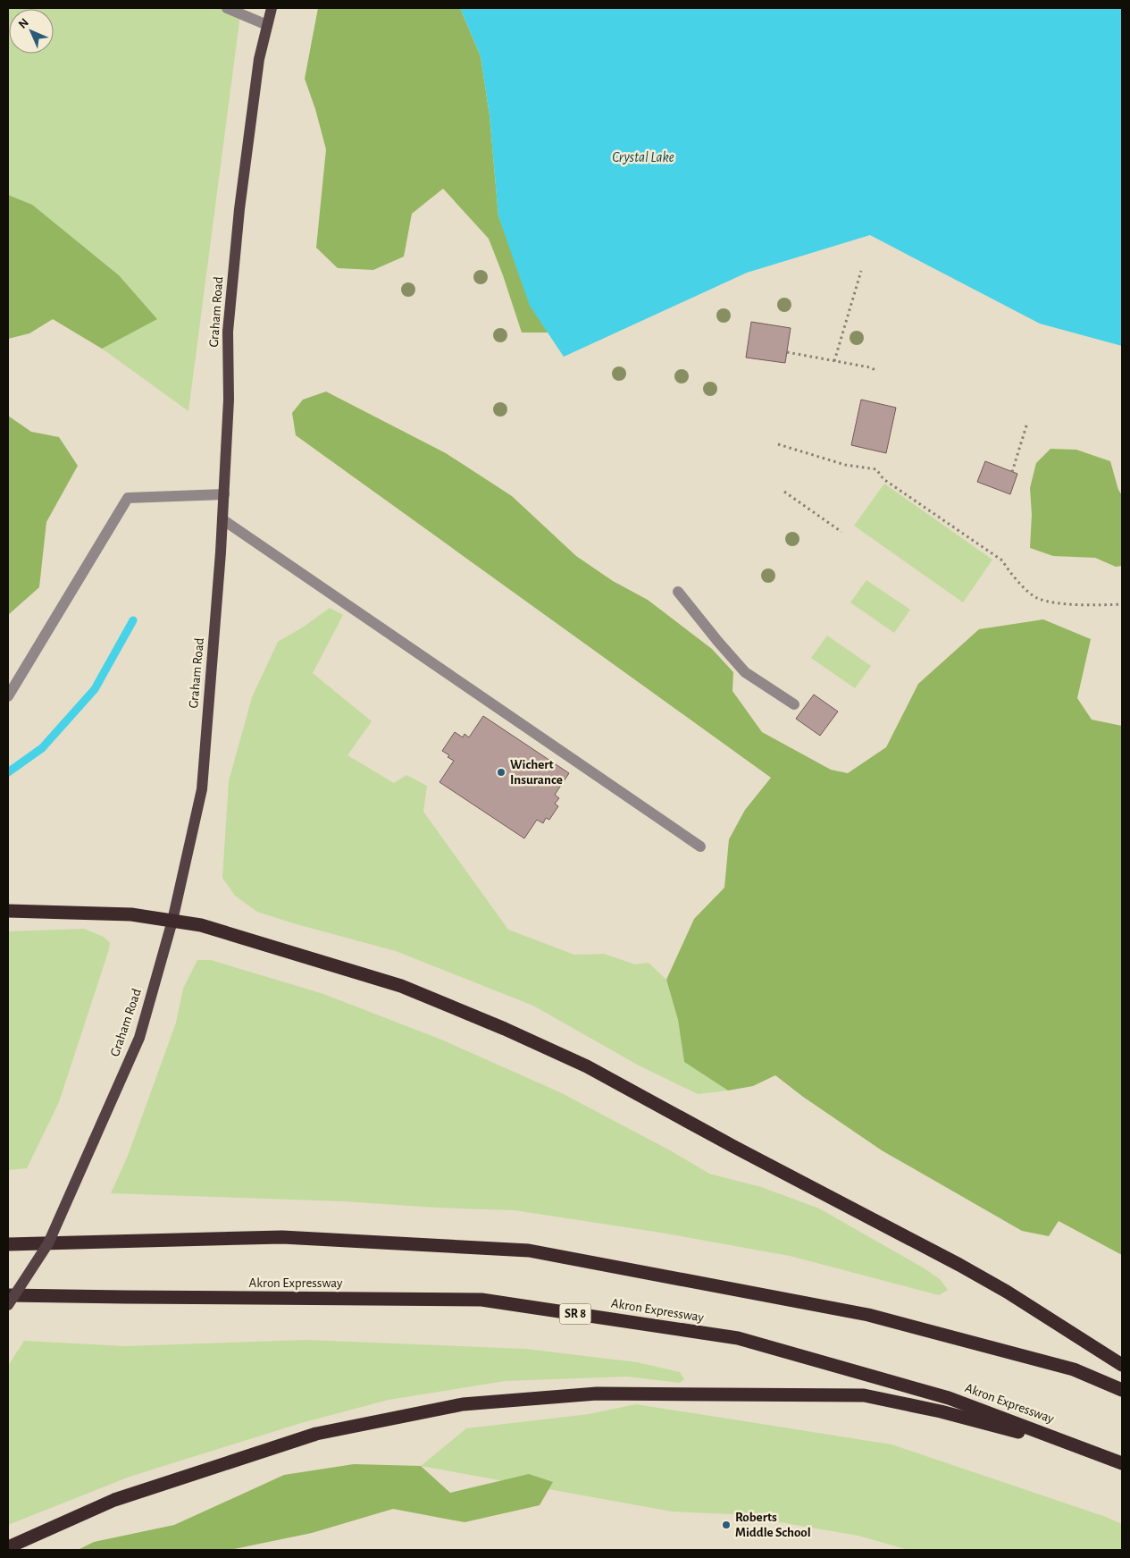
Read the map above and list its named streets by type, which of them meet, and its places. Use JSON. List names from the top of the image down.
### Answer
{
  "streets": {
    "highway": ["Akron Expressway", "SR 8"],
    "main road": ["Graham Road"]
  },
  "water": ["Crystal Lake"],
  "places": ["Wichert Insurance", "Roberts Middle School"],
  "north": "top left"
}
